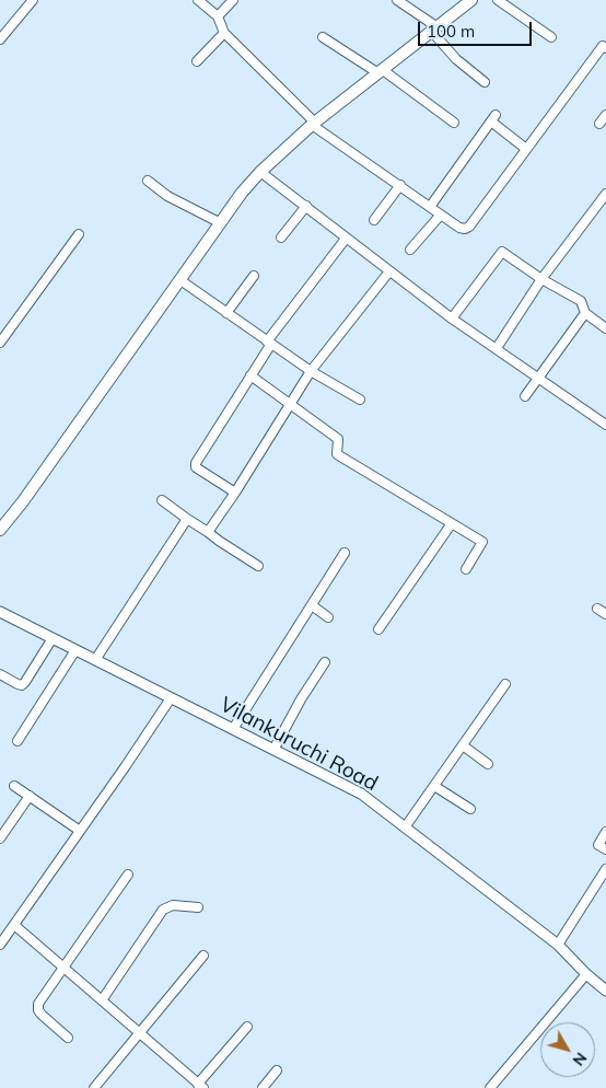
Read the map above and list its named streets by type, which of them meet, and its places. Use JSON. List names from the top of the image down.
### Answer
{
  "streets": {
    "street": ["Vilankuruchi Road"]
  },
  "scale_bar": "100 m",
  "north": "bottom right"
}
